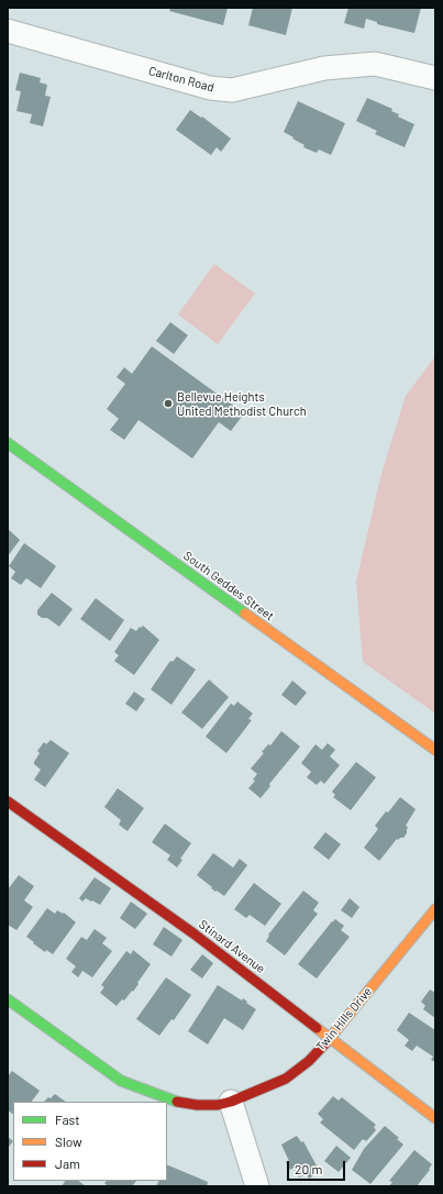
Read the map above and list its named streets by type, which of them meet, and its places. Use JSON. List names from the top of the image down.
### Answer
{
  "streets": {
    "street": [
      "Carlton Road",
      "South Geddes Street",
      "Stinard Avenue",
      "Twin Hills Drive"
    ]
  },
  "crossings": [
    ["Stinard Avenue", "Twin Hills Drive"]
  ],
  "places": ["Bellevue Heights United Methodist Church"],
  "legend": ["Fast", "Slow", "Jam"],
  "scale_bar": "20 m"
}
